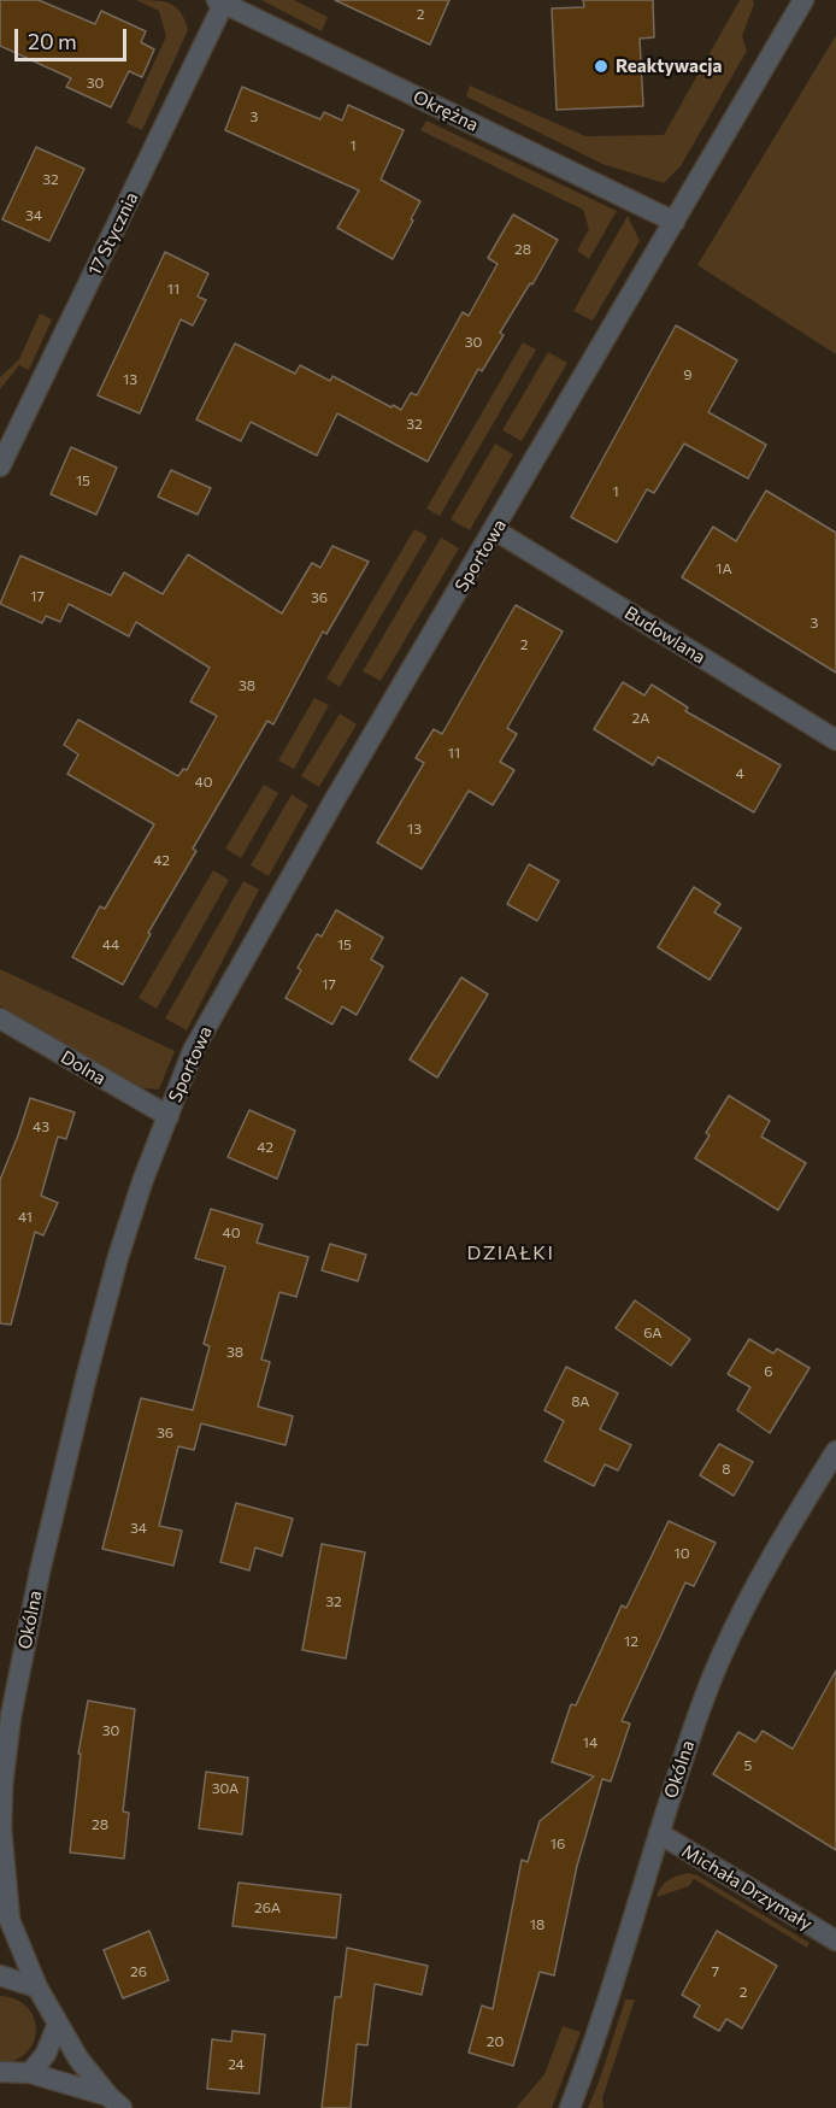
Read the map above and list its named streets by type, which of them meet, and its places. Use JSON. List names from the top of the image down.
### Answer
{
  "streets": {
    "street": [
      "Okrężna",
      "17 Stycznia",
      "Sportowa",
      "Budowlana",
      "Dolna",
      "Okólna",
      "Michała Drzymały"
    ]
  },
  "crossings": [
    ["Okrężna", "17 Stycznia"],
    ["Okrężna", "Sportowa"],
    ["Sportowa", "Budowlana"],
    ["Sportowa", "Dolna"],
    ["Sportowa", "Okólna"],
    ["Dolna", "Okólna"],
    ["Okólna", "Michała Drzymały"]
  ],
  "districts": ["DZIAŁKI"],
  "places": ["Reaktywacja"],
  "house_numbers": [
    "2",
    "30",
    "3",
    "1",
    "32",
    "34",
    "28",
    "11",
    "30",
    "9",
    "13",
    "32",
    "15",
    "1",
    "1A",
    "17",
    "36",
    "3",
    "2",
    "38",
    "2A",
    "11",
    "4",
    "40",
    "13",
    "42",
    "44",
    "15",
    "17",
    "43",
    "42",
    "41",
    "40",
    "6A",
    "38",
    "6",
    "8A",
    "36",
    "8",
    "34",
    "10",
    "32",
    "12",
    "30",
    "14",
    "5",
    "30A",
    "28",
    "16",
    "26A",
    "18",
    "26",
    "7",
    "2",
    "20",
    "24"
  ],
  "scale_bar": "20 m"
}
